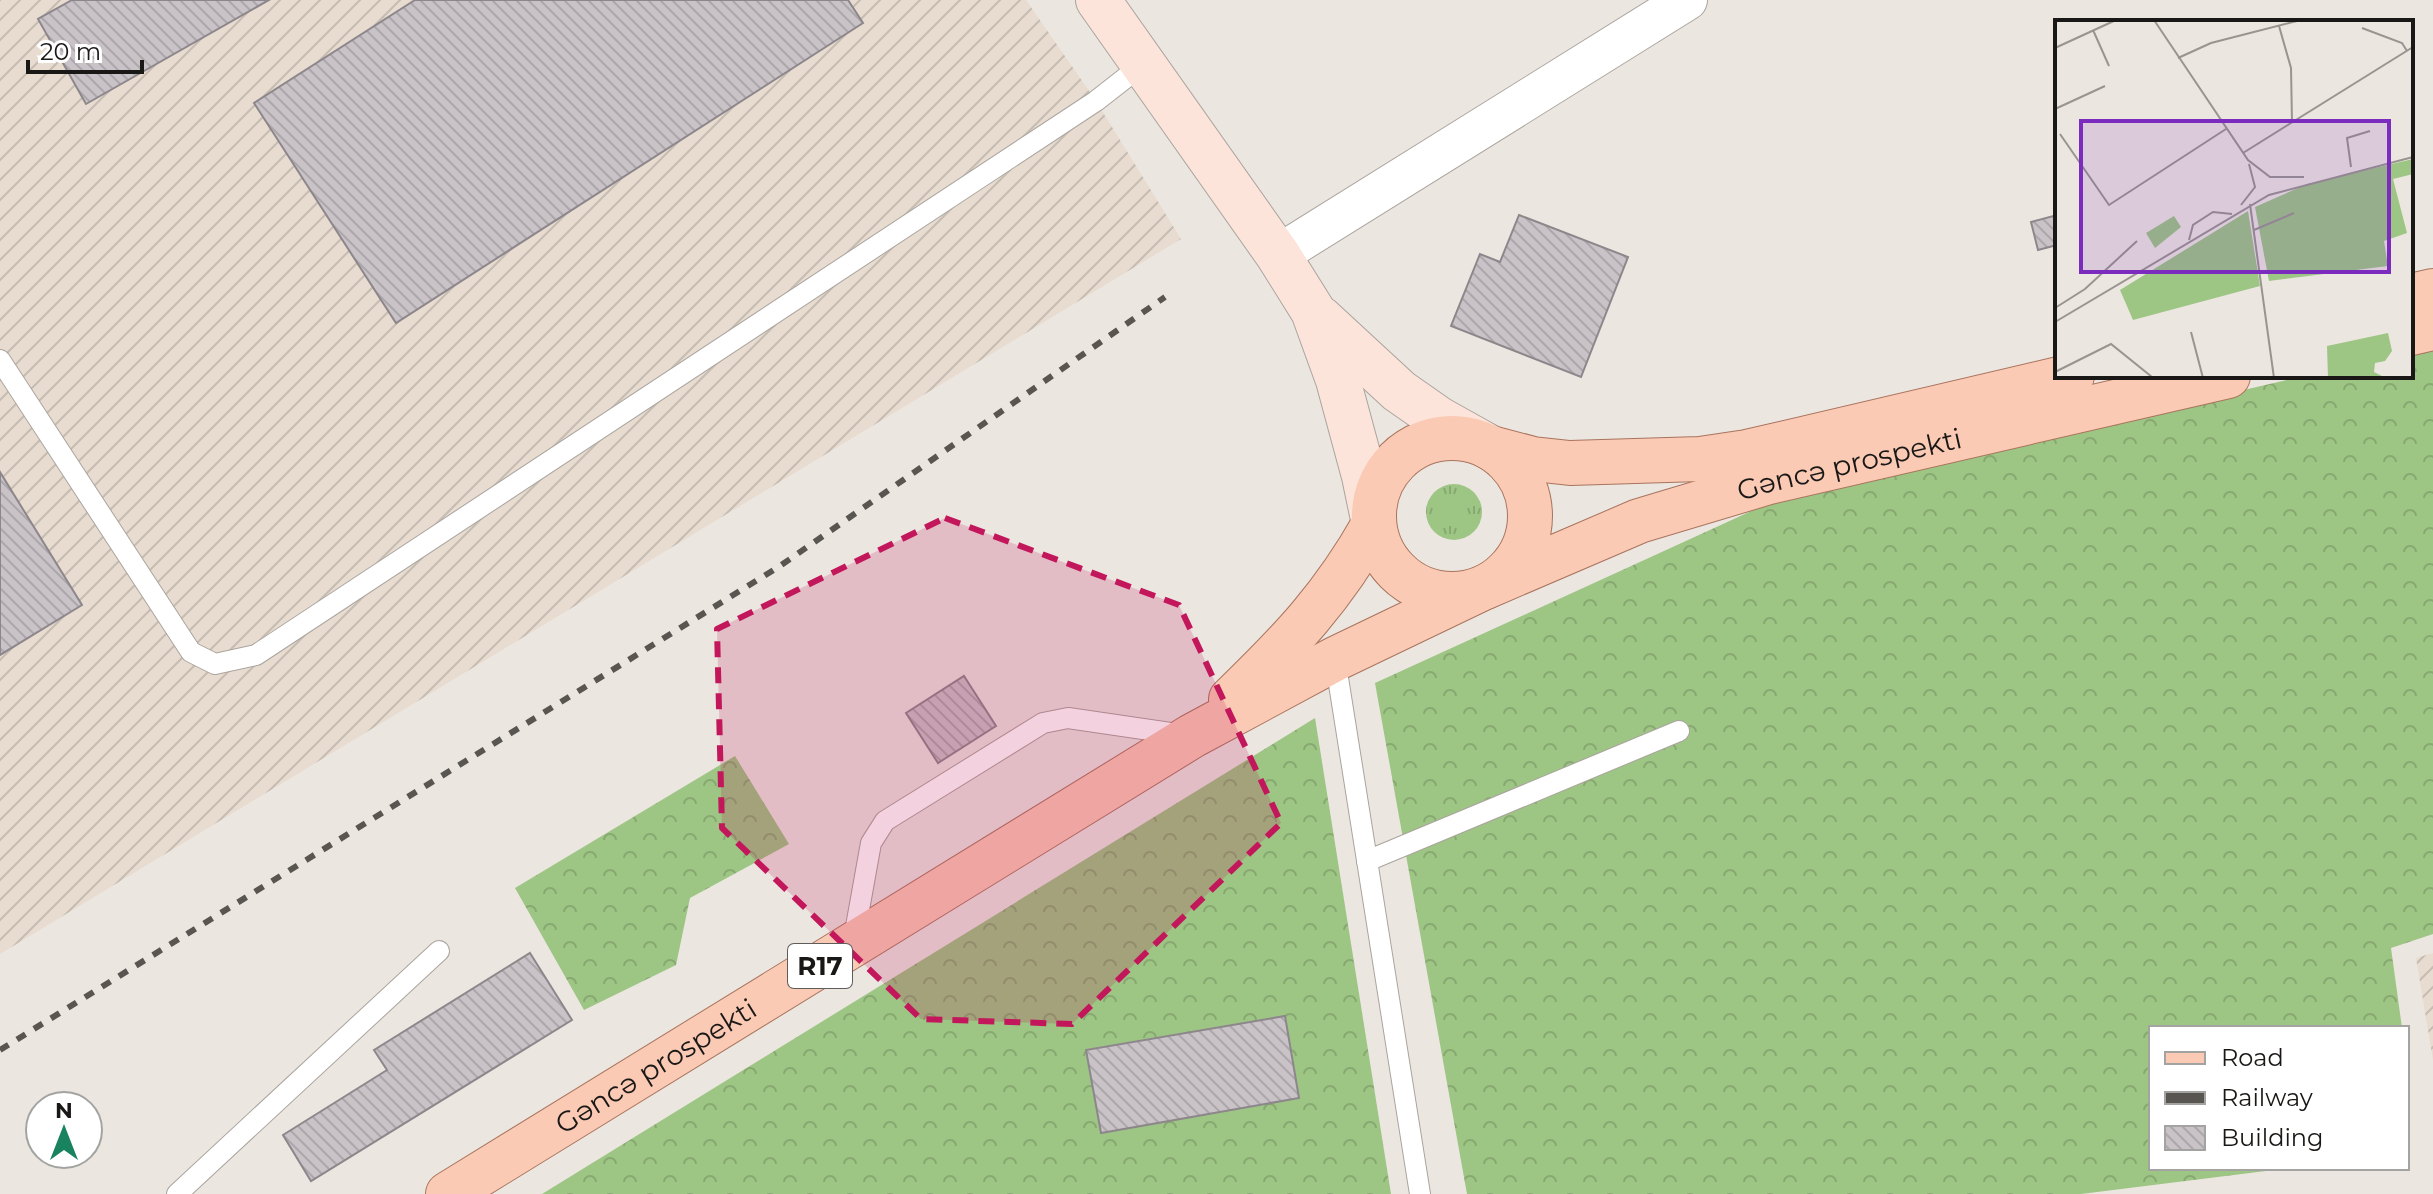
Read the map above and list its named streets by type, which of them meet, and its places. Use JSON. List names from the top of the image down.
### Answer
{
  "streets": {
    "main road": ["Gəncə prospekti", "R17"]
  },
  "legend": ["Road", "Railway", "Building"],
  "scale_bar": "20 m",
  "north": "top"
}
